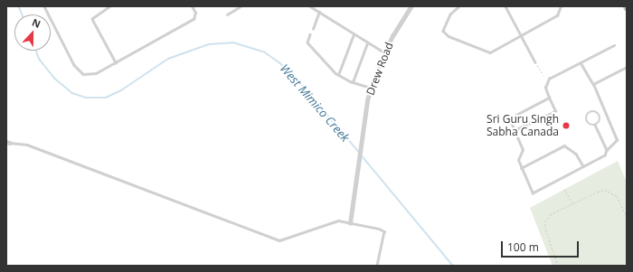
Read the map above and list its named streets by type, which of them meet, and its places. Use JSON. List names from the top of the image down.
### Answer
{
  "streets": {
    "street": ["Drew Road"]
  },
  "water": ["West Mimico Creek"],
  "places": ["Sri Guru Singh Sabha Canada"],
  "scale_bar": "100 m",
  "north": "top"
}
